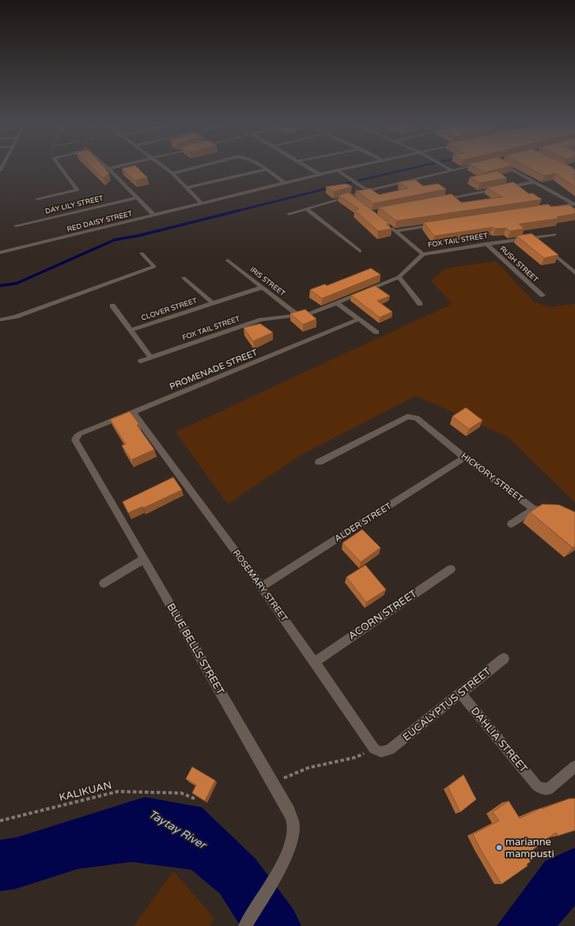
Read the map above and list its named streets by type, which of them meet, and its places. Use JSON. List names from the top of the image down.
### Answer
{
  "streets": {
    "street": [
      "DAY LILY STREET",
      "RED DAISY STREET",
      "FOX TAIL STREET",
      "RUSH STREET",
      "IRIS STREET",
      "CLOVER STREET",
      "PROMENADE STREET",
      "HICKORY STREET",
      "ALDER STREET",
      "ROSEMARY STREET",
      "ACORN STREET",
      "BLUE BELLS STREET",
      "EUCALYPTUS STREET",
      "DAHLIA STREET"
    ],
    "path": ["KALIKUAN"]
  },
  "crossings": [
    ["FOX TAIL STREET", "RUSH STREET"],
    ["FOX TAIL STREET", "IRIS STREET"],
    ["IRIS STREET", "CLOVER STREET"],
    ["PROMENADE STREET", "ROSEMARY STREET"],
    ["PROMENADE STREET", "BLUE BELLS STREET"],
    ["HICKORY STREET", "ALDER STREET"],
    ["ALDER STREET", "ROSEMARY STREET"],
    ["ROSEMARY STREET", "ACORN STREET"],
    ["ROSEMARY STREET", "EUCALYPTUS STREET"],
    ["EUCALYPTUS STREET", "DAHLIA STREET"]
  ],
  "water": ["Taytay River"],
  "places": ["marianne mampusti"]
}
